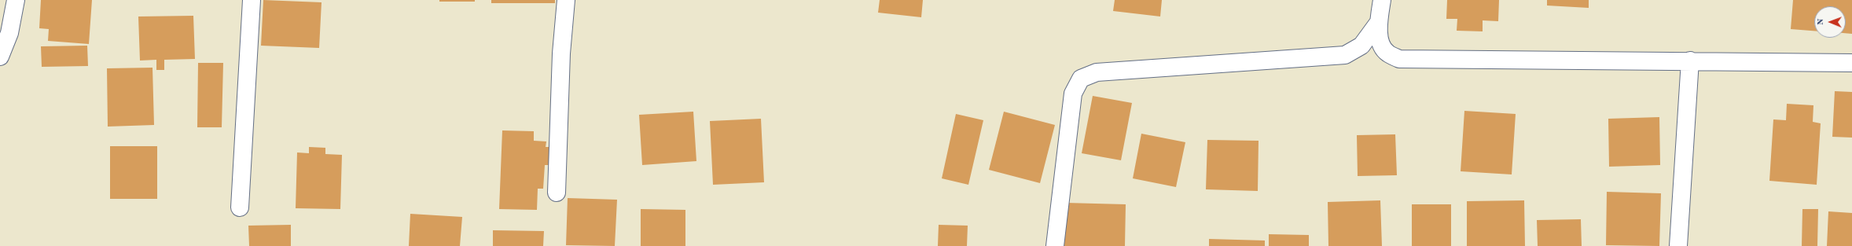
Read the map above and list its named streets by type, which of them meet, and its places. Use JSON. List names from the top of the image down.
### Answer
{
  "north": "left"
}
